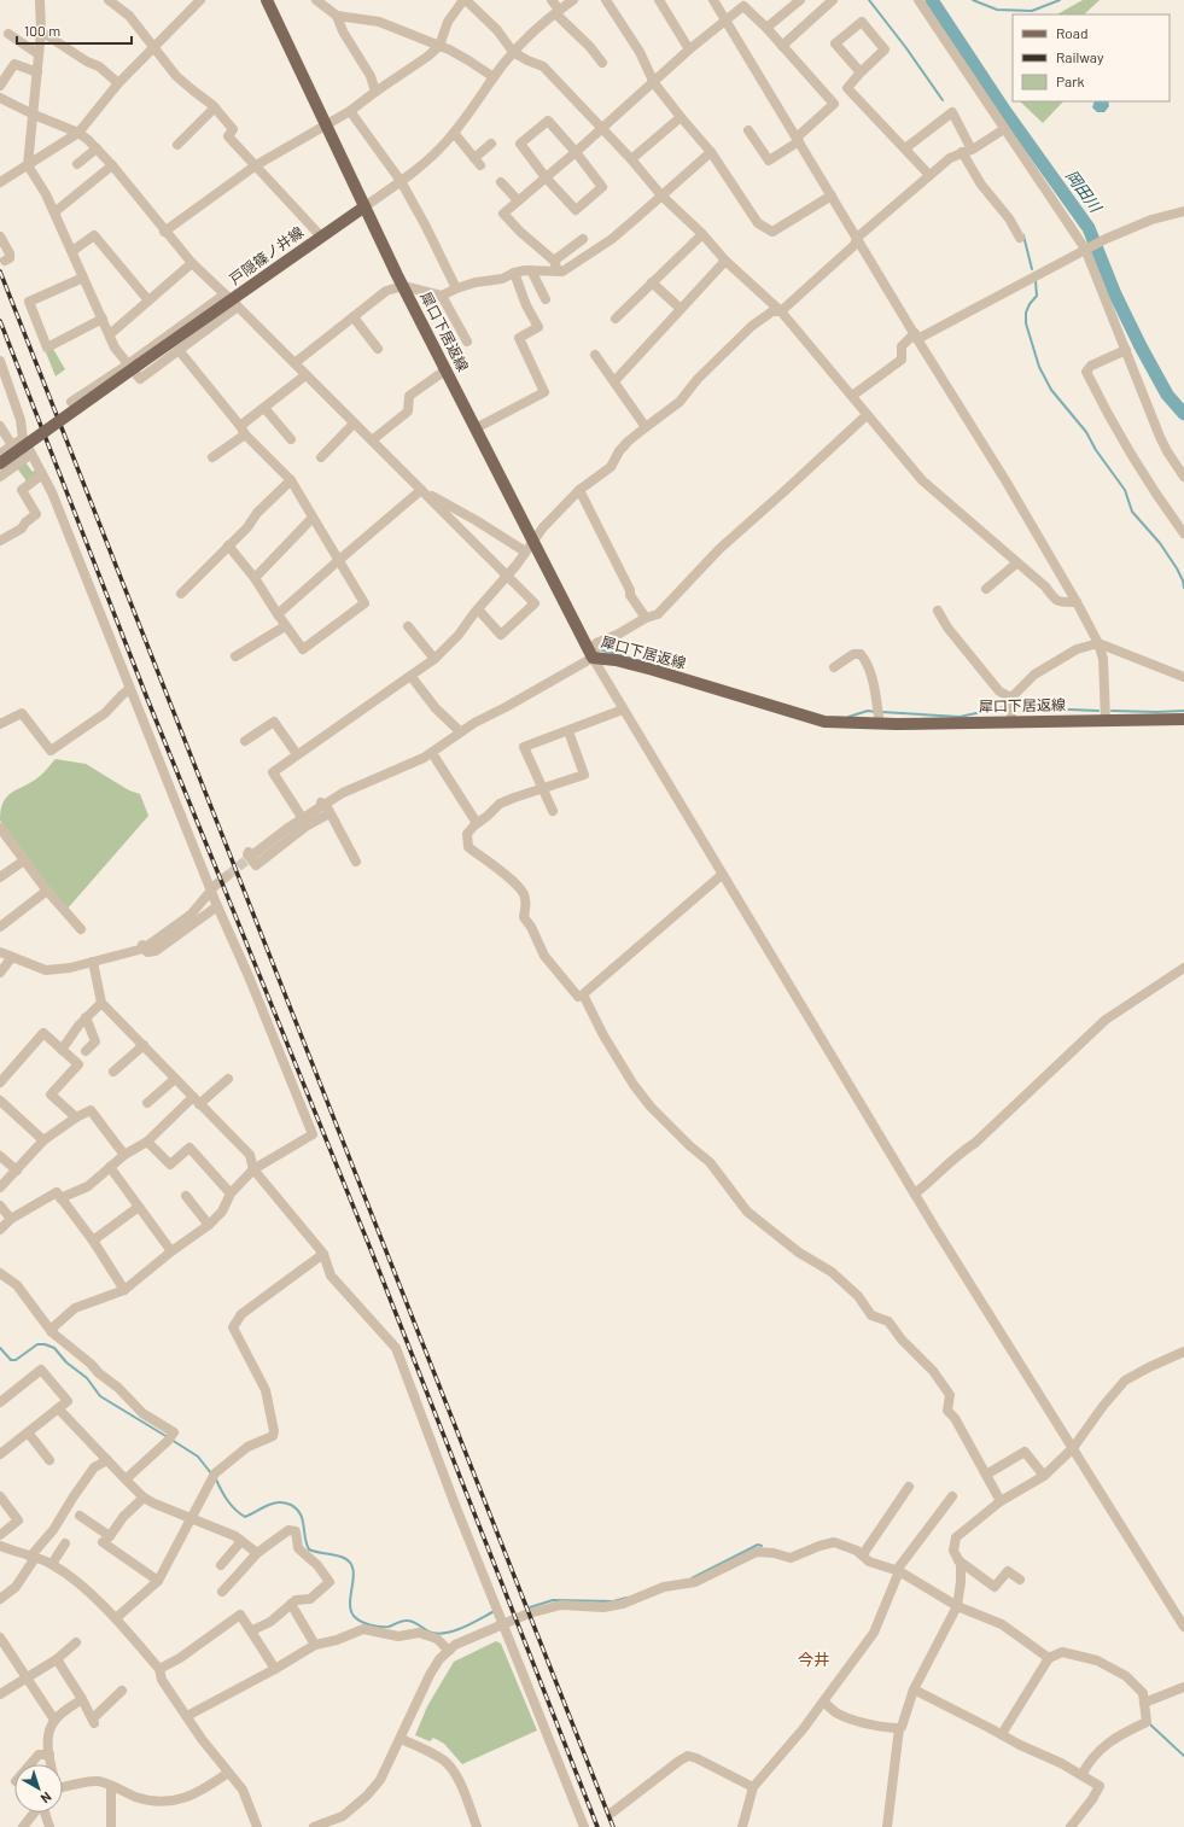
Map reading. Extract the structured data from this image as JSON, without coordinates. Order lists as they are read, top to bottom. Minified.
{"streets":{"main road":["戸隠篠ノ井線","犀口下居返線"]},"crossings":[["戸隠篠ノ井線","犀口下居返線"]],"districts":["今井"],"water":["岡田川"],"legend":["Road","Railway","Park"],"scale_bar":"100 m","north":"bottom right"}
